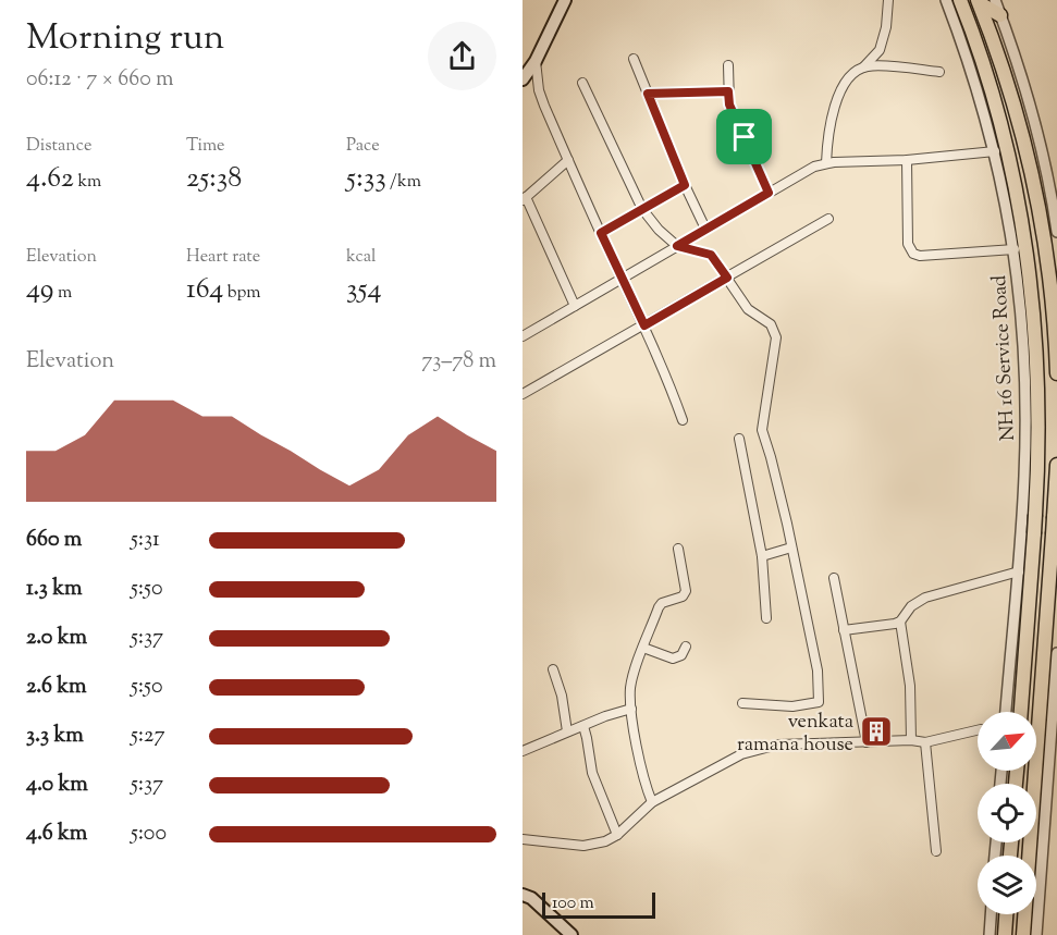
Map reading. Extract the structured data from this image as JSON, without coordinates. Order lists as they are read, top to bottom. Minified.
{"streets":{"street":["NH 16 Service Road"]},"places":{"building":["venkata ramana house"]},"scale_bar":"100 m","north":"top right","page":{"heading":["Morning run","06:12 · 7 × 660 m"],"stats":[["Distance","4.62 km"],["Time","25:38"],["Pace","5:33 /km"],["Elevation","49 m"],["Heart rate","164 bpm"],["kcal","354"]],"chart":["Elevation","73–78 m"],"list":[{"name":"660 m","note":"5:31"},{"name":"1.3 km","note":"5:50"},{"name":"2.0 km","note":"5:37"},{"name":"2.6 km","note":"5:50"},{"name":"3.3 km","note":"5:27"},{"name":"4.0 km","note":"5:37"},{"name":"4.6 km","note":"5:00"}],"scale":"100 m"}}
